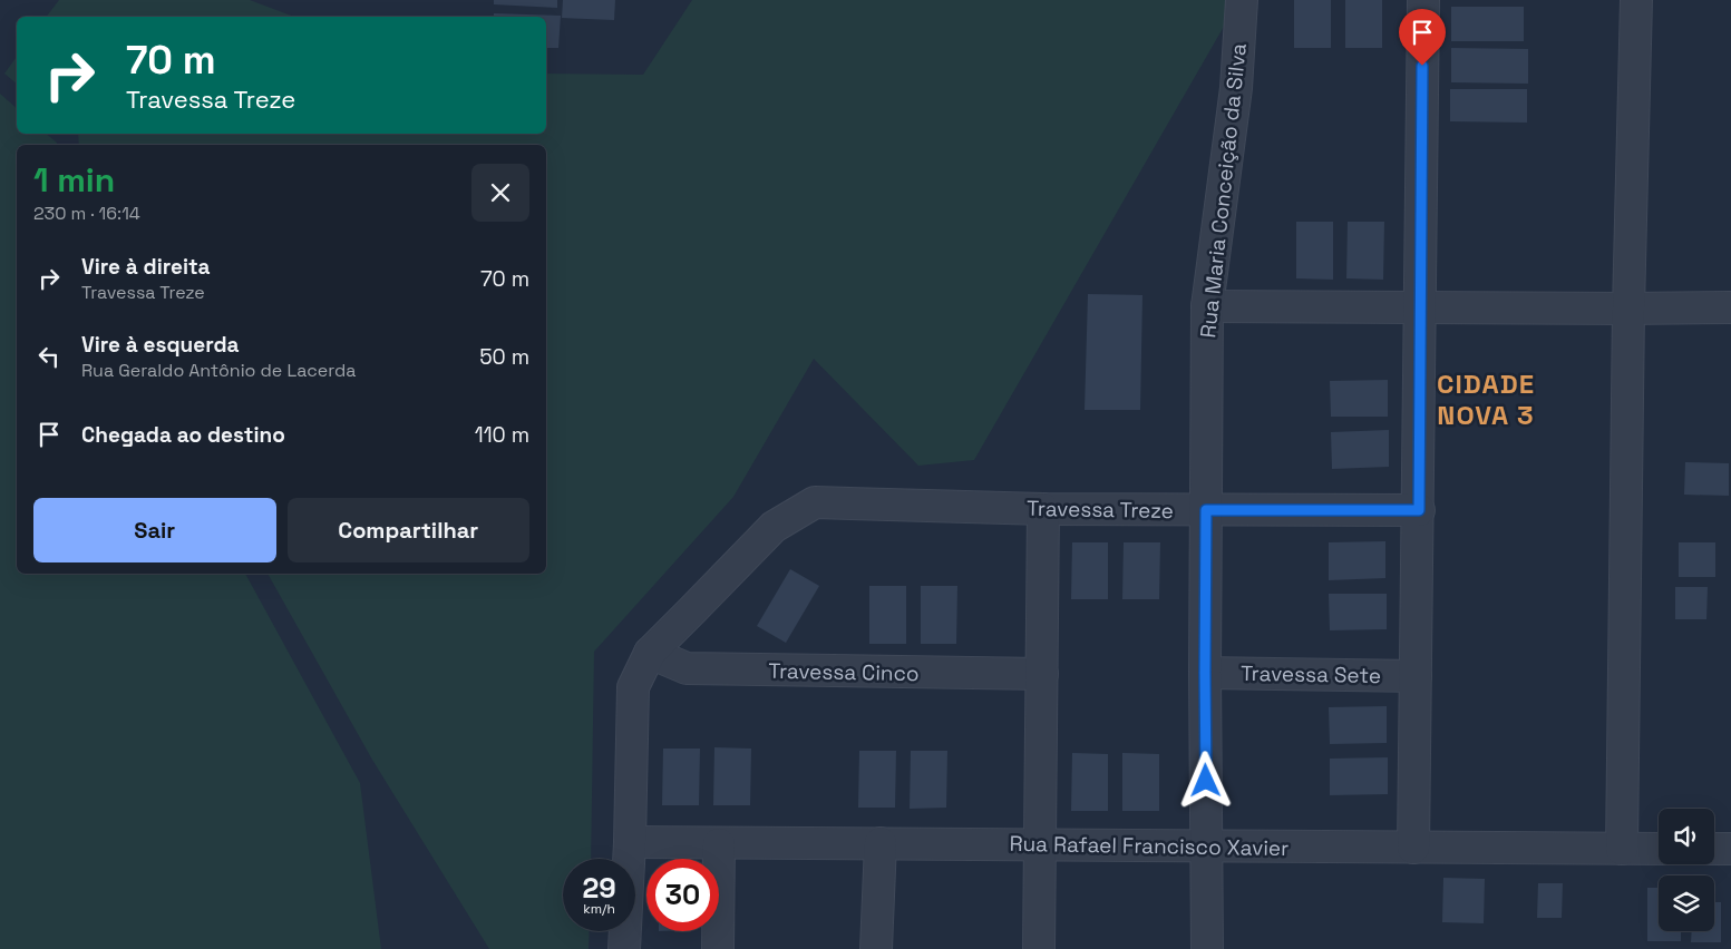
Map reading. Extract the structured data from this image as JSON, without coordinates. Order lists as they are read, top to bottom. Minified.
{"streets":{"street":["Rua Maria Conceição da Silva","Travessa Treze","Travessa Cinco","Travessa Sete","Rua Rafael Francisco Xavier"]},"crossings":[["Rua Maria Conceição da Silva","Travessa Treze"],["Rua Maria Conceição da Silva","Travessa Sete"],["Rua Maria Conceição da Silva","Rua Rafael Francisco Xavier"],["Travessa Treze","Travessa Cinco"]],"districts":["CIDADE NOVA 3"],"page":{"turn":["70 m","Travessa Treze"],"heading":["1 min","230 m · 16:14"],"list":[{"name":"Vire à direita","note":"Travessa Treze","value":"70 m"},{"name":"Vire à esquerda","note":"Rua Geraldo Antônio de Lacerda","value":"50 m"},{"name":"Chegada ao destino","value":"110 m"}],"buttons":["Sair","Compartilhar"],"speed":"29 km/h","limit":"30"}}
